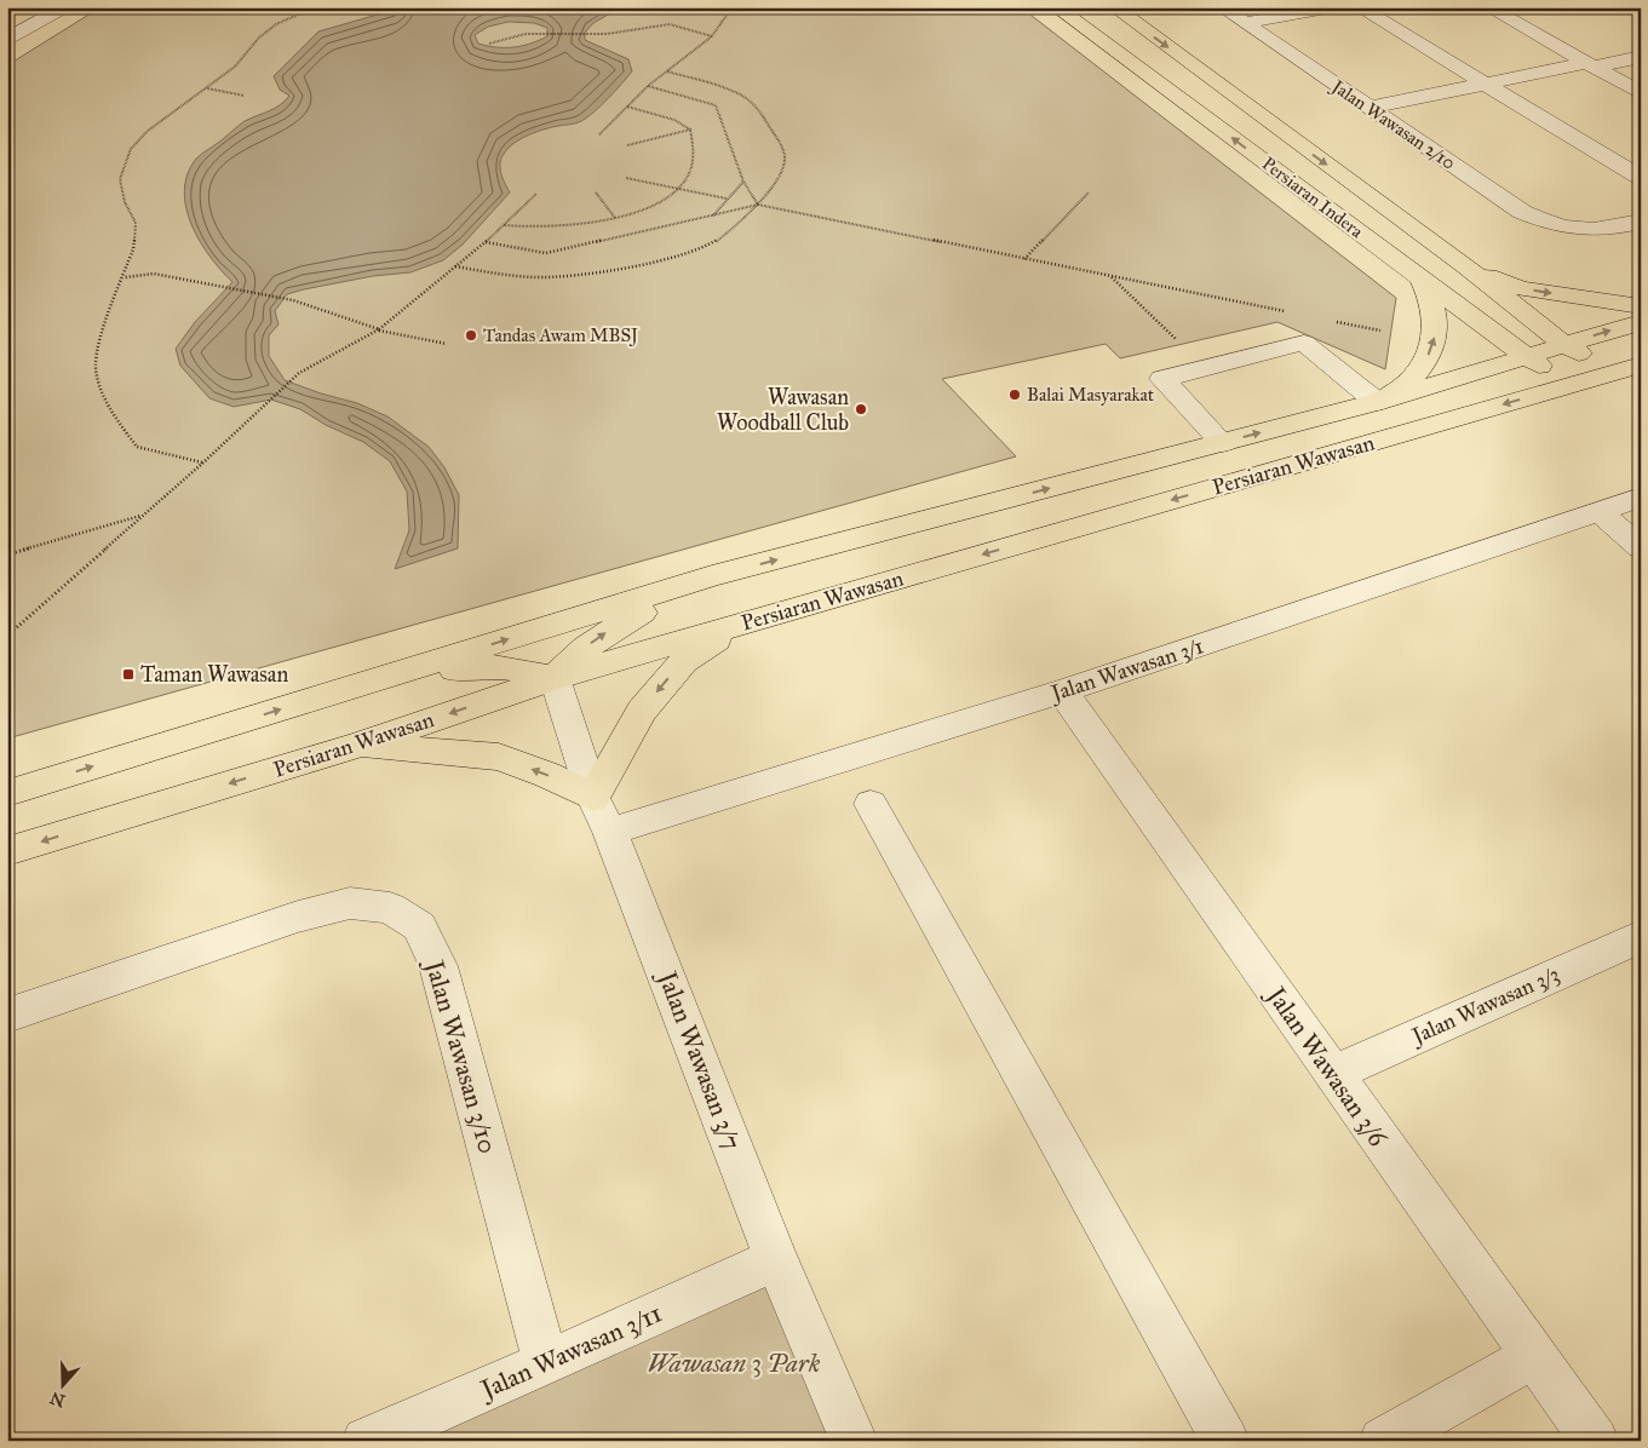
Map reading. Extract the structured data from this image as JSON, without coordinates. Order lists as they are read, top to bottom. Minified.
{"streets":{"main road":["Persiaran Indera","Persiaran Wawasan"],"street":["Jalan Wawasan 2/10","Jalan Wawasan 3/1","Jalan Wawasan 3/3","Jalan Wawasan 3/10","Jalan Wawasan 3/7","Jalan Wawasan 3/6","Jalan Wawasan 3/11"]},"crossings":[["Persiaran Indera","Persiaran Wawasan"],["Persiaran Wawasan","Jalan Wawasan 3/7"],["Jalan Wawasan 3/1","Jalan Wawasan 3/7"],["Jalan Wawasan 3/1","Jalan Wawasan 3/6"],["Jalan Wawasan 3/3","Jalan Wawasan 3/6"],["Jalan Wawasan 3/10","Jalan Wawasan 3/11"],["Jalan Wawasan 3/7","Jalan Wawasan 3/11"]],"parks":["Wawasan 3 Park"],"places":{"other":["Tandas Awam MBSJ","Balai Masyarakat","Wawasan Woodball Club"],"transit":["Taman Wawasan"]},"north":"bottom"}
